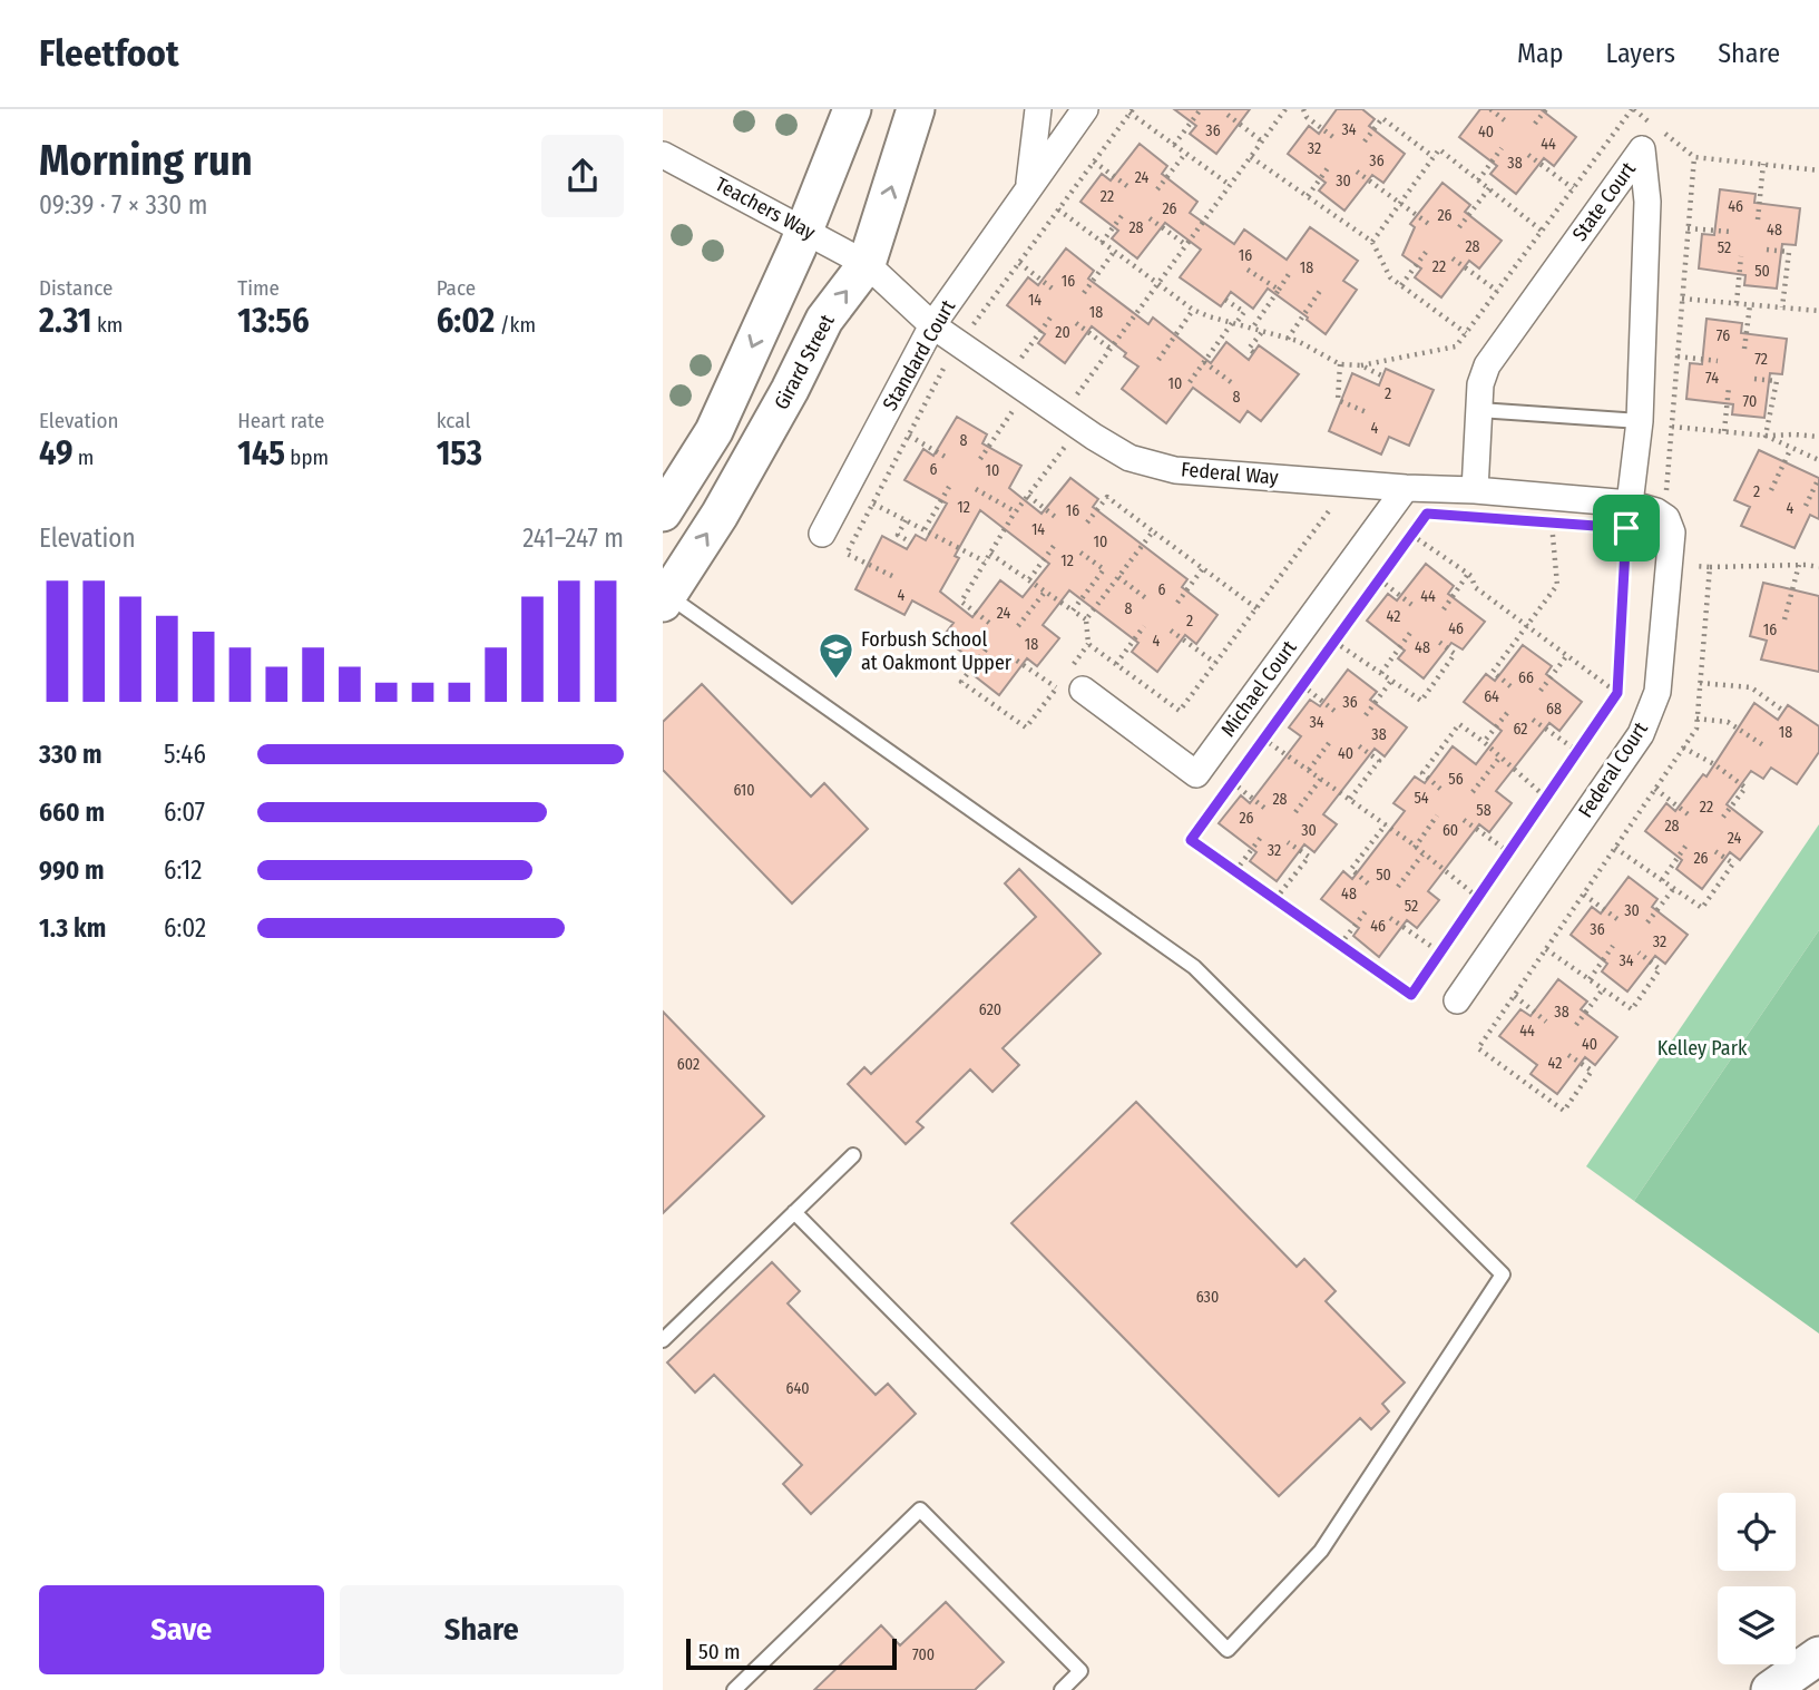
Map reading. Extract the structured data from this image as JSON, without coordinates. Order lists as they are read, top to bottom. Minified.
{"streets":{"street":["State Court","Teachers Way","Standard Court","Girard Street","Federal Way","Michael Court","Federal Court"]},"crossings":[["State Court","Federal Way"],["Teachers Way","Girard Street"],["Teachers Way","Federal Way"],["Standard Court","Federal Way"],["Girard Street","Federal Way"],["Federal Way","Michael Court"],["Federal Way","Federal Court"]],"parks":["Kelley Park"],"places":{"school or university":["Forbush School at Oakmont Upper"]},"house_numbers":["34","36","40","44","32","36","38","24","30","22","46","26","26","28","48","28","52","16","22","18","50","16","14","18","20","76","72","74","10","2","8","70","4","8","6","10","2","12","4","16","14","10","12","6","4","44","8","24","42","2","46","16","4","18","48","66","64","36","68","34","62","18","38","40","56","610","54","28","22","58","26","28","30","60","24","32","26","50","48","52","30","46","36","32","34","620","38","44","40","42","602","630","640","700"],"scale_bar":"50 m","page":{"header":"Fleetfoot","nav":["Map","Layers","Share"],"heading":["Morning run","09:39 · 7 × 330 m"],"stats":[["Distance","2.31 km"],["Time","13:56"],["Pace","6:02 /km"],["Elevation","49 m"],["Heart rate","145 bpm"],["kcal","153"]],"chart":["Elevation","241–247 m"],"list":[{"name":"330 m","note":"5:46"},{"name":"660 m","note":"6:07"},{"name":"990 m","note":"6:12"},{"name":"1.3 km","note":"6:02"}],"buttons":["Save","Share"],"scale":"50 m"}}
